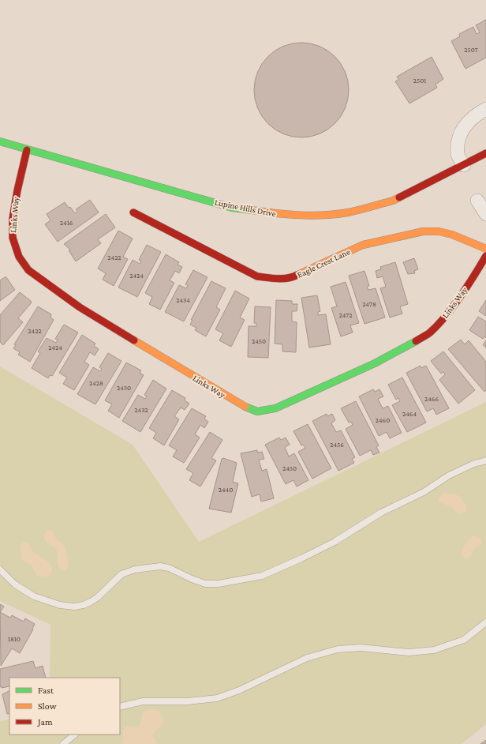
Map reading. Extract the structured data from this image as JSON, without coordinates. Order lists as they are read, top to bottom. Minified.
{"streets":{"street":["Lupine Hills Drive","Links Way","Eagle Crest Lane"]},"crossings":[["Lupine Hills Drive","Links Way"]],"house_numbers":["2507","2501","2416","2422","2424","2434","2478","2472","2422","2450","2424","2428","2430","2466","2432","2464","2460","2456","2450","2440","1810"],"legend":["Fast","Slow","Jam"]}
